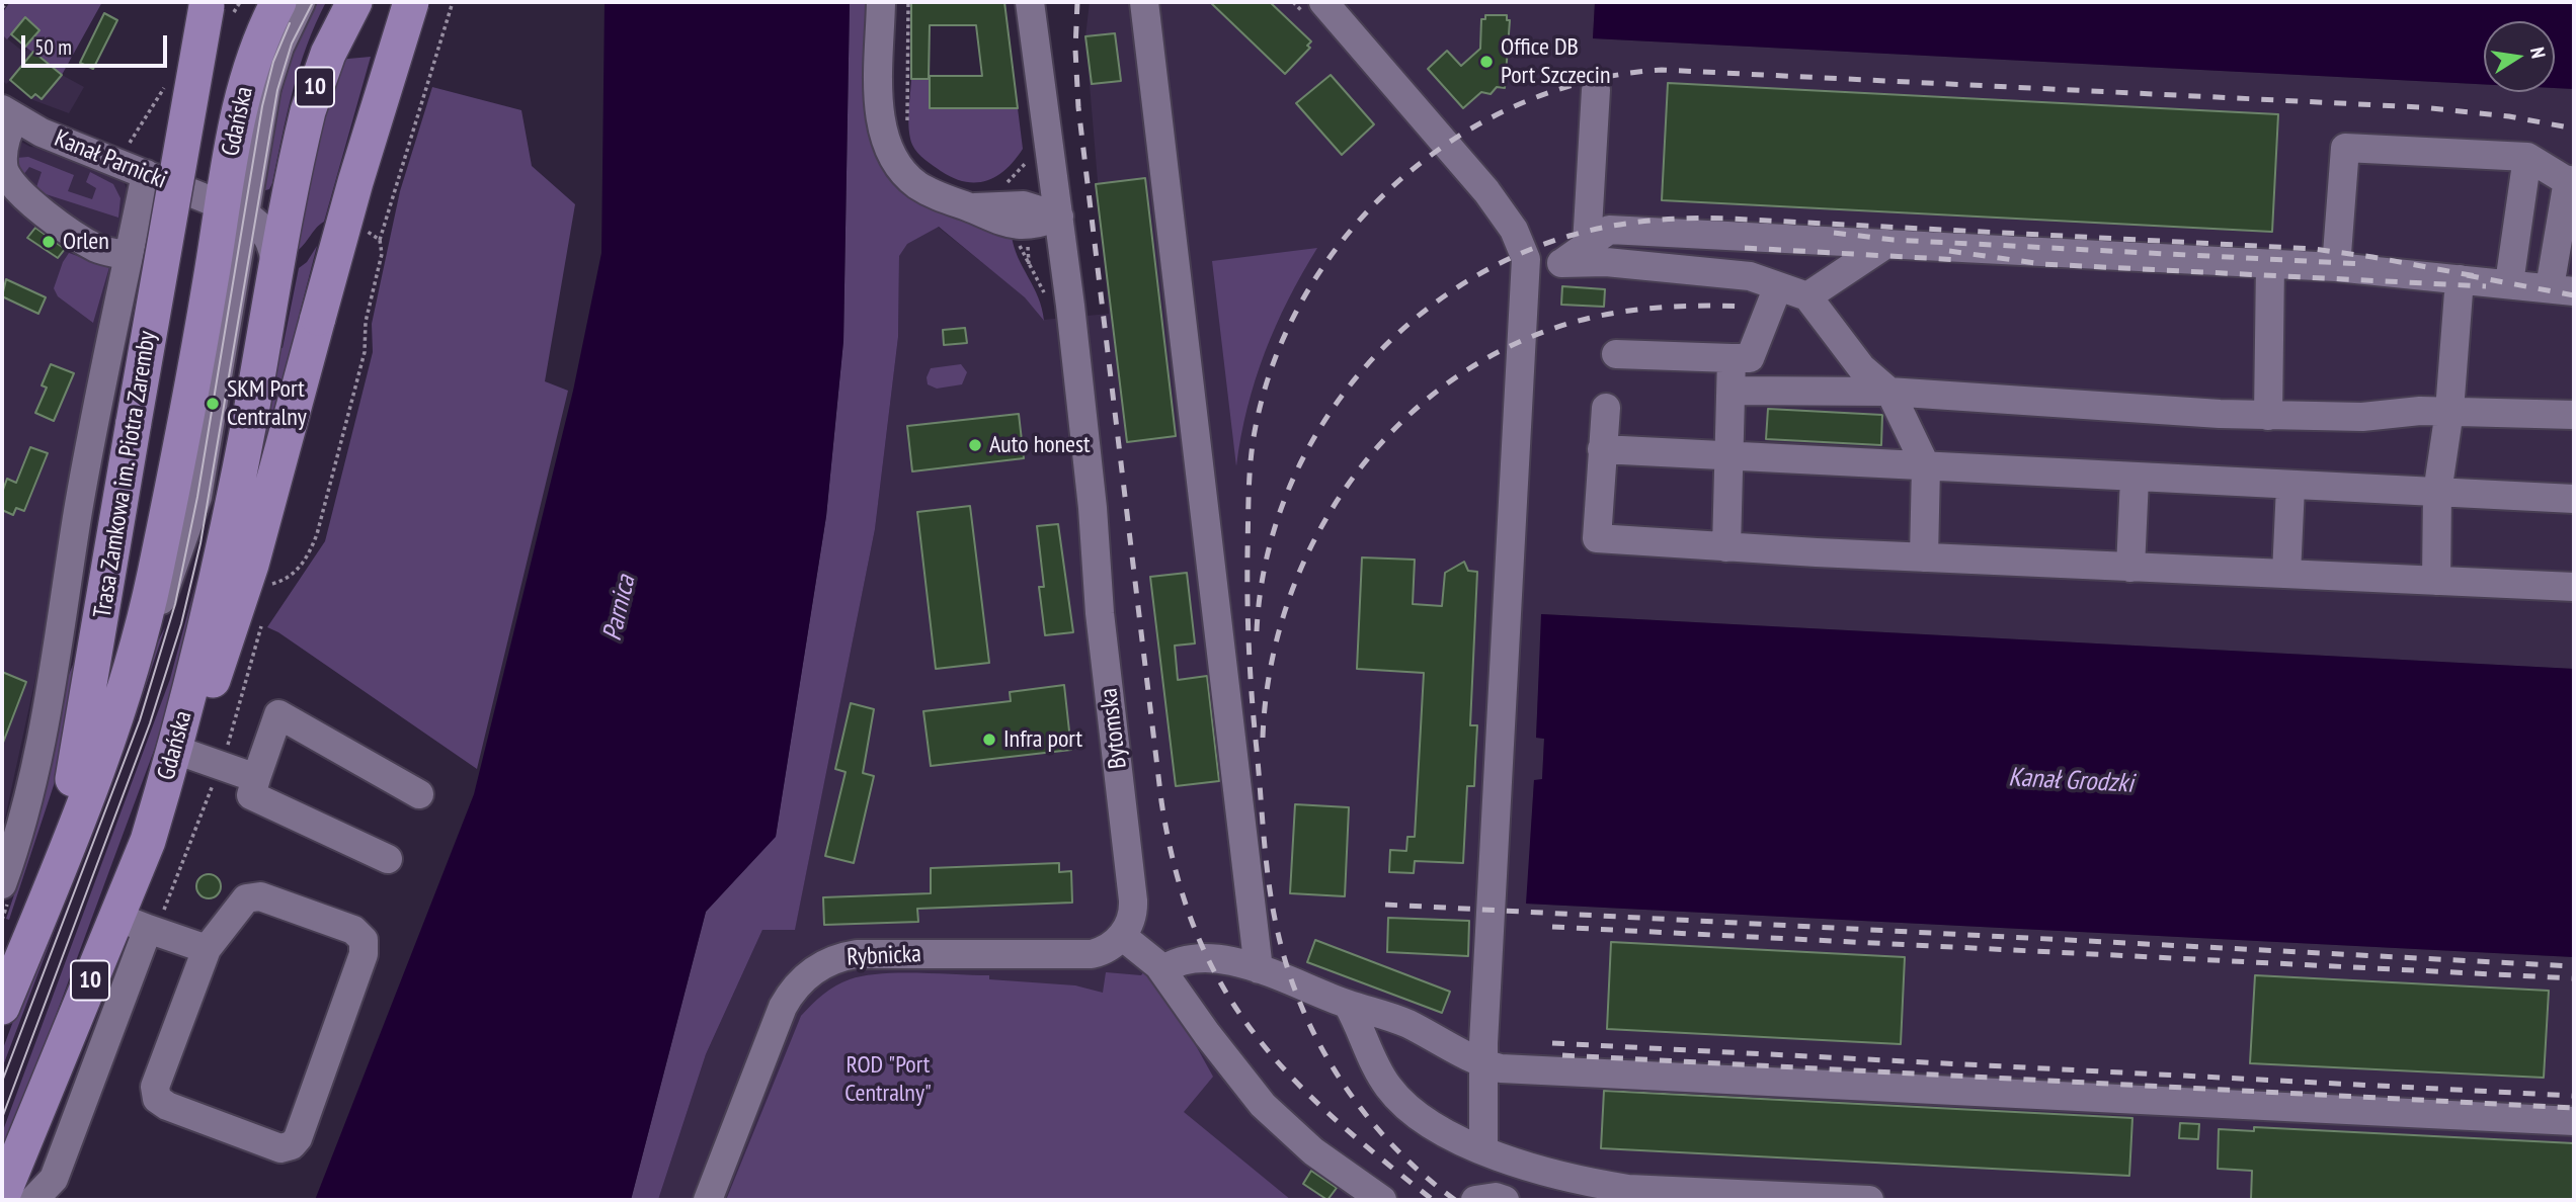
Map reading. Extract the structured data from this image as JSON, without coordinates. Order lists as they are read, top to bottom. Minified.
{"streets":{"main road":["10","Gdańska","Trasa Zamkowa im. Piotra Zaremby"],"street":["Kanał Parnicki","Bytomska","Rybnicka"]},"crossings":[["Gdańska","Kanał Parnicki"],["Gdańska","Trasa Zamkowa im. Piotra Zaremby"],["Bytomska","Rybnicka"]],"water":["Parnica","Kanał Grodzki"],"parks":["ROD \"Port Centralny\""],"places":["Office DB Port Szczecin","Orlen","SKM Port Centralny","Auto honest","Infra port"],"scale_bar":"50 m","north":"right"}
